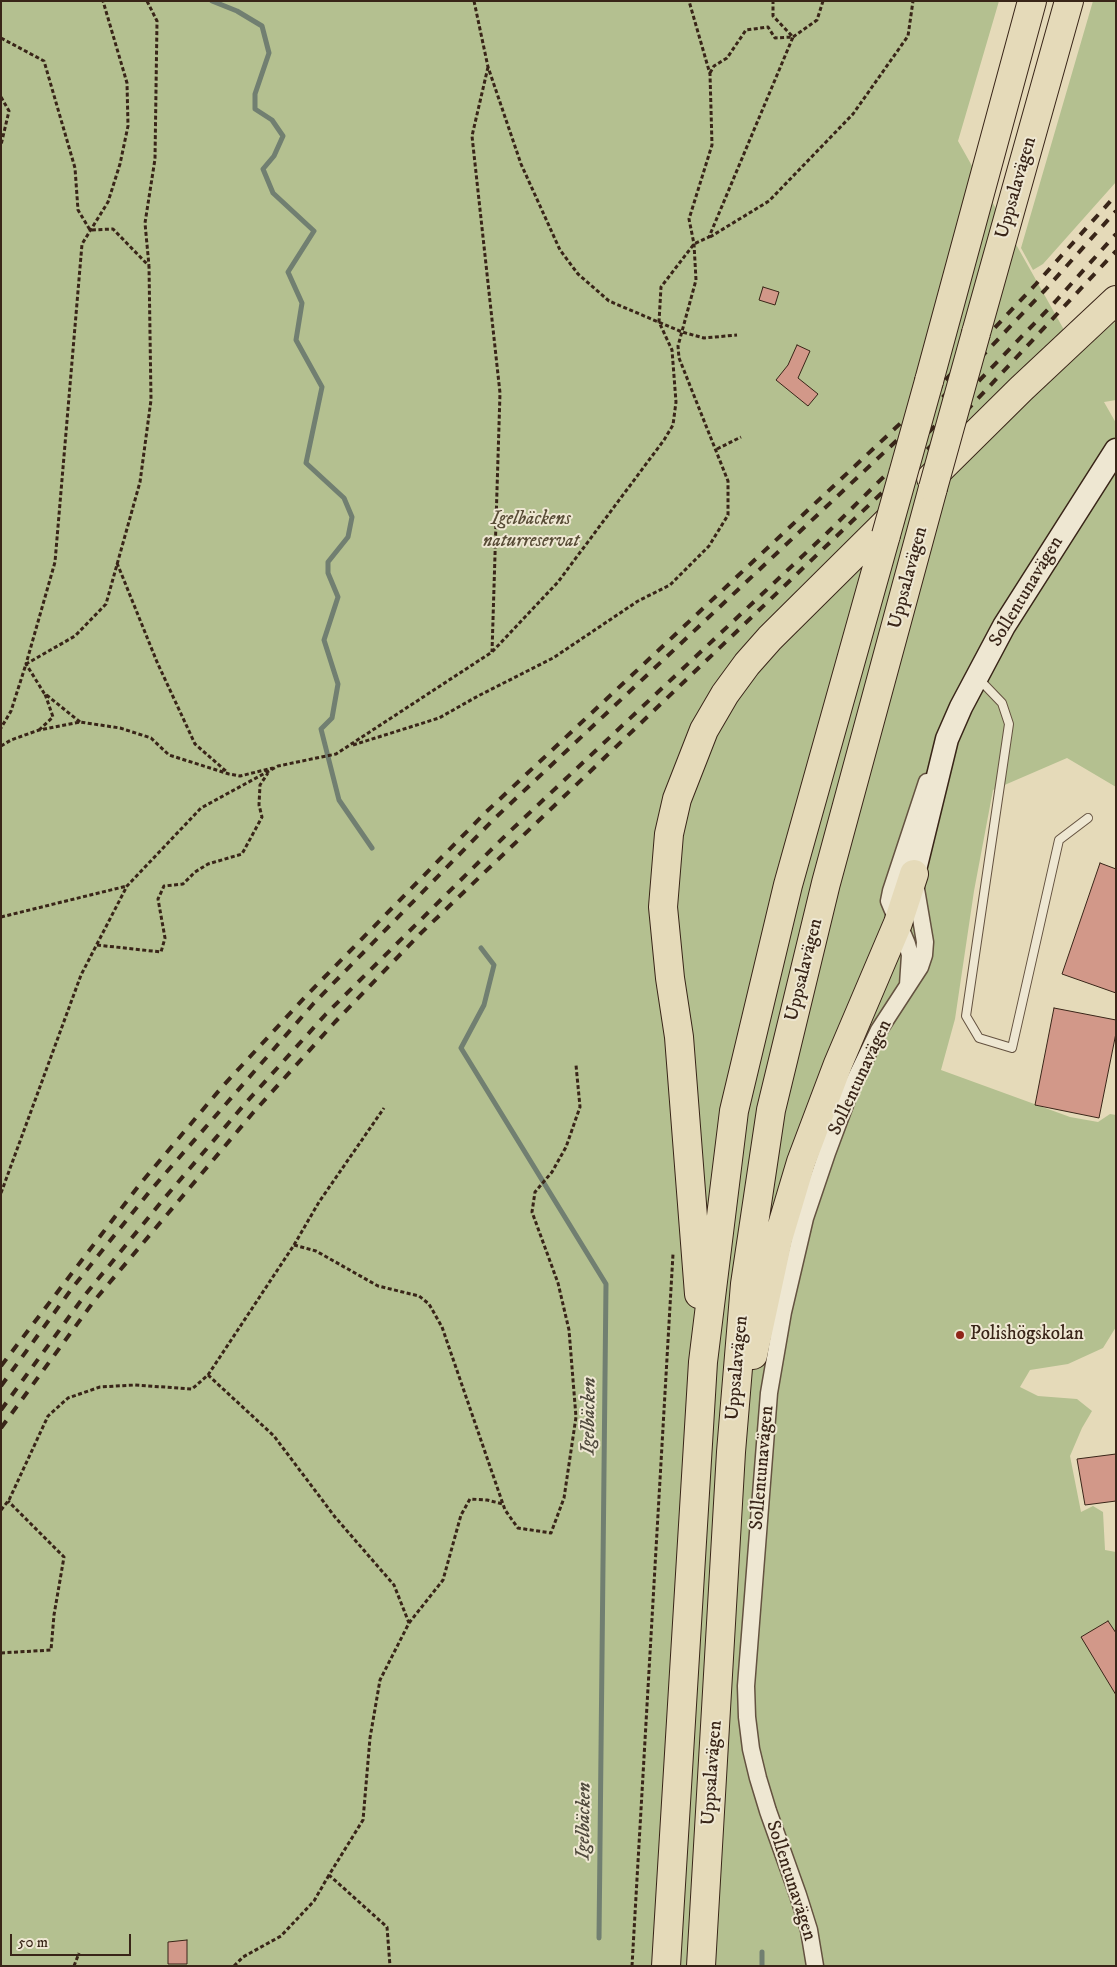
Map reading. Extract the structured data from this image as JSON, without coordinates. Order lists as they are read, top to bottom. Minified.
{"streets":{"highway":["Uppsalavägen"],"street":["Sollentunavägen"]},"water":["Igelbäcken"],"parks":["Igelbäckens naturreservat"],"places":["Polishögskolan"],"scale_bar":"50 m"}
